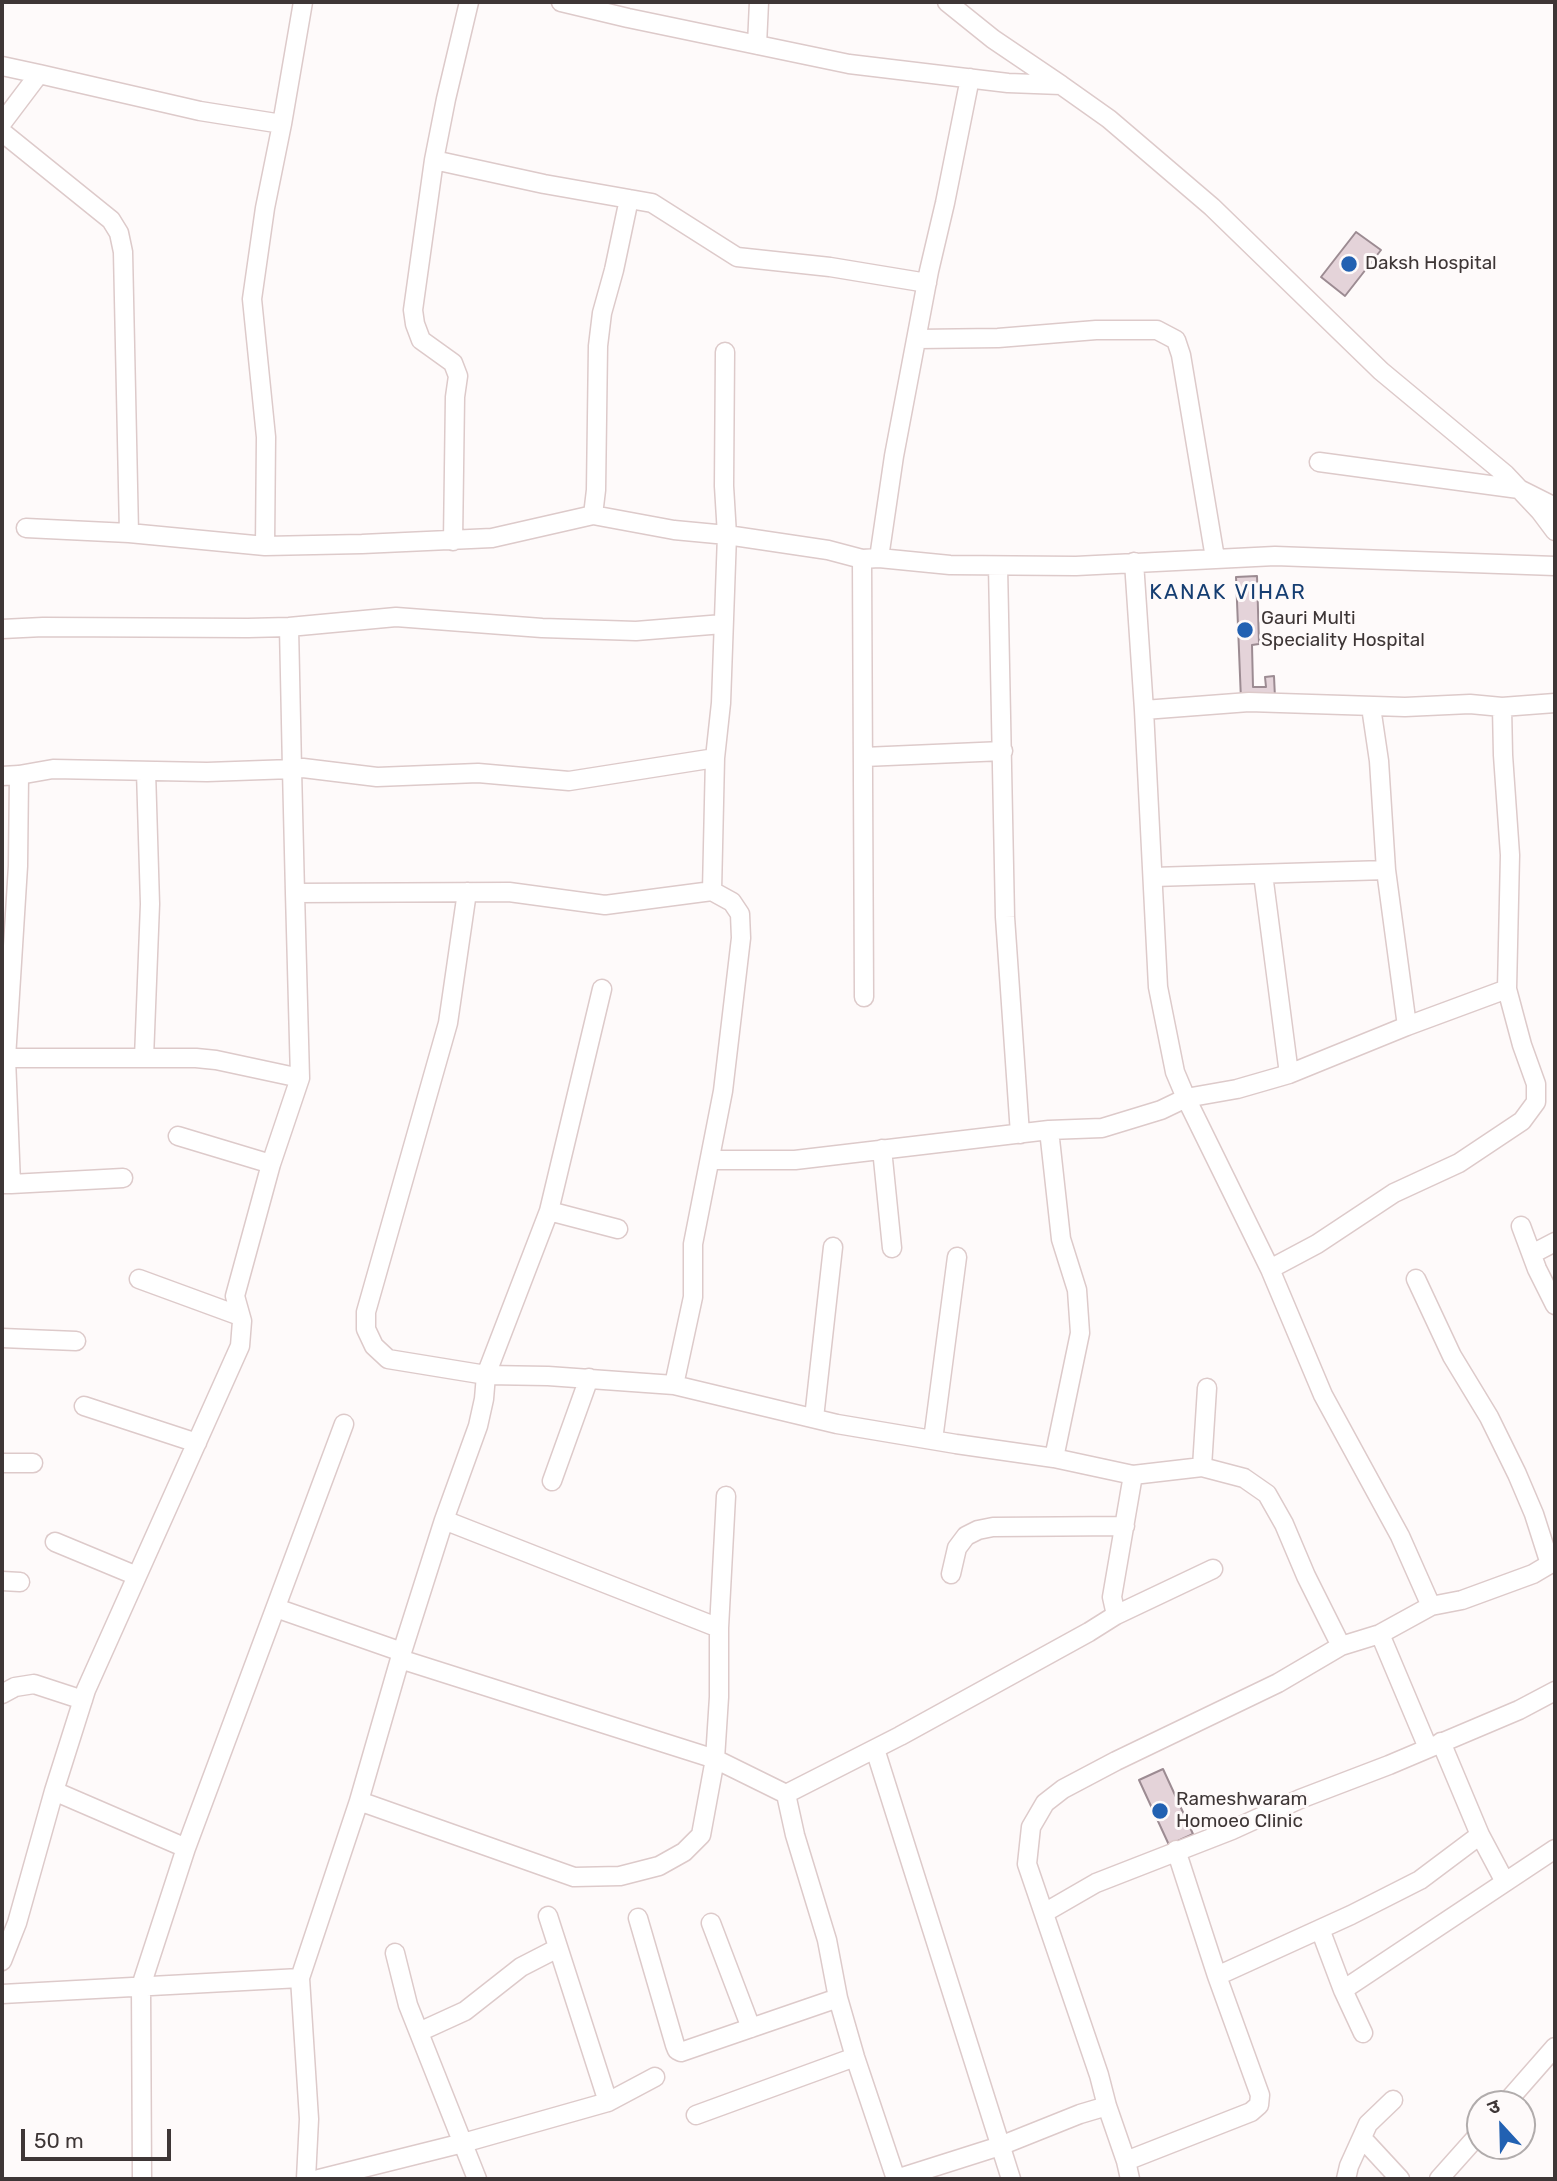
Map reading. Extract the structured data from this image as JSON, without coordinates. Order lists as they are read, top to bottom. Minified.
{"districts":["KANAK VIHAR"],"places":["Daksh Hospital","Gauri Multi Speciality Hospital","Rameshwaram Homoeo Clinic"],"scale_bar":"50 m","north":"top"}
